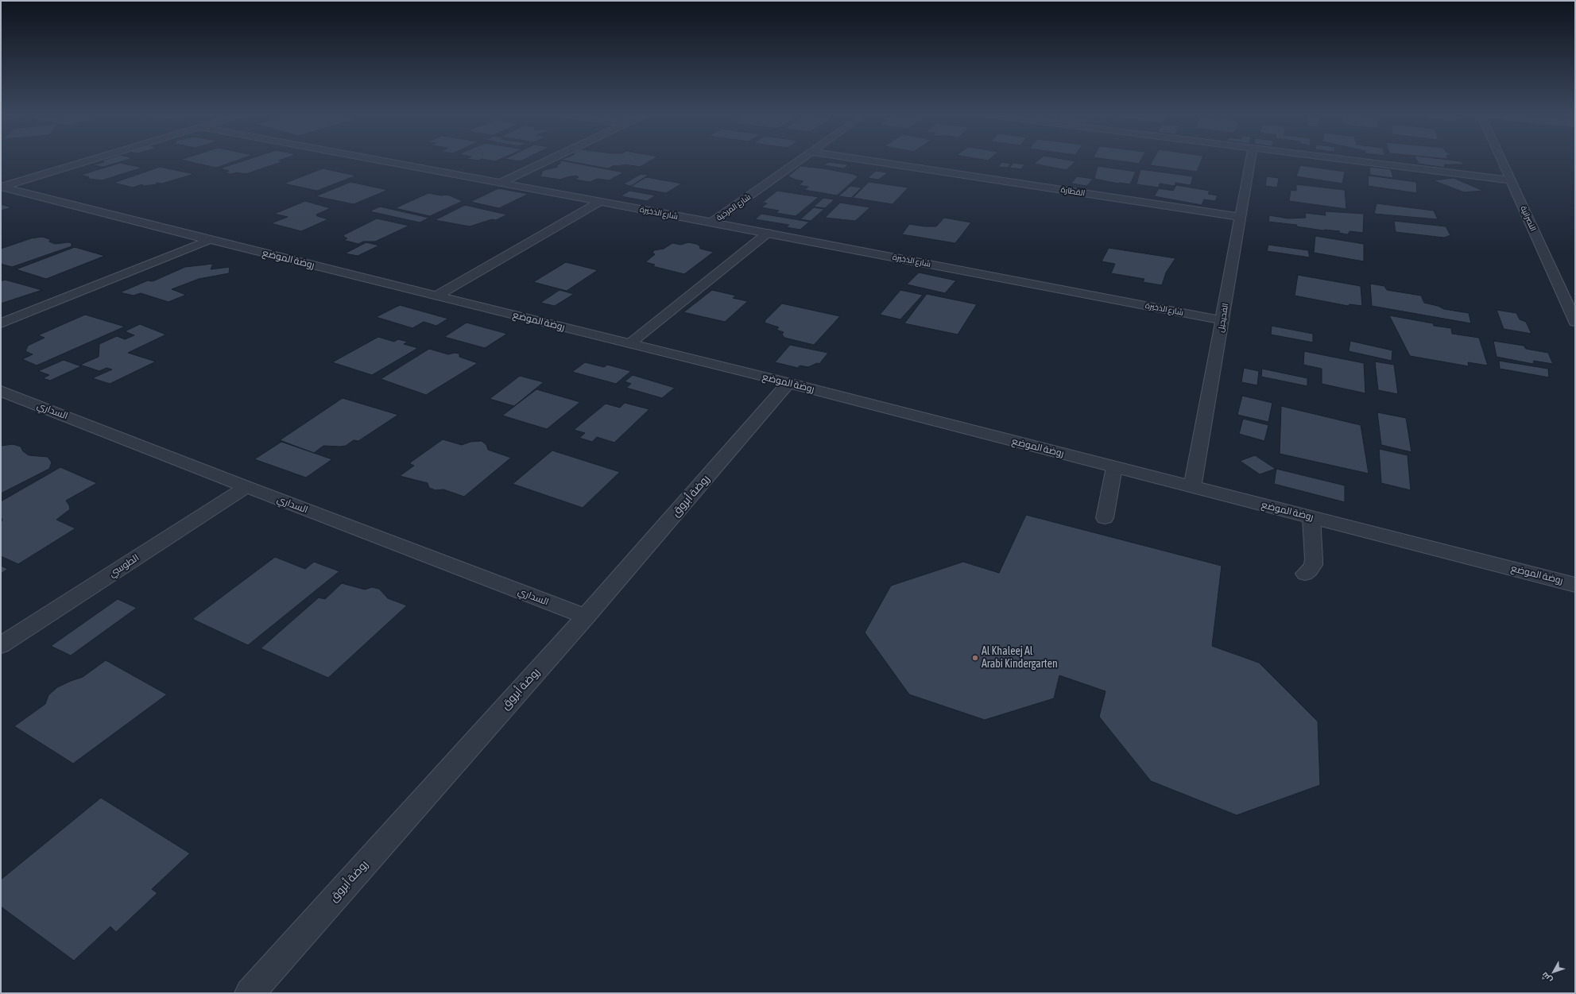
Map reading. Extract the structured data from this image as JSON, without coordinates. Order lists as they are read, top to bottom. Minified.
{"streets":{"street":["القطارة","شارع المرخية","شارع الذخيرة","النصرانية","روضة الموضع","الفحيحيل","السداري","روضة أبروق","الطوسي"]},"crossings":[["القطارة","الفحيحيل"],["شارع المرخية","شارع الذخيرة"],["شارع الذخيرة","الفحيحيل"],["روضة الموضع","الفحيحيل"],["روضة الموضع","روضة أبروق"],["السداري","روضة أبروق"],["السداري","الطوسي"]],"places":["Al Khaleej Al Arabi Kindergarten"],"north":"bottom left"}
